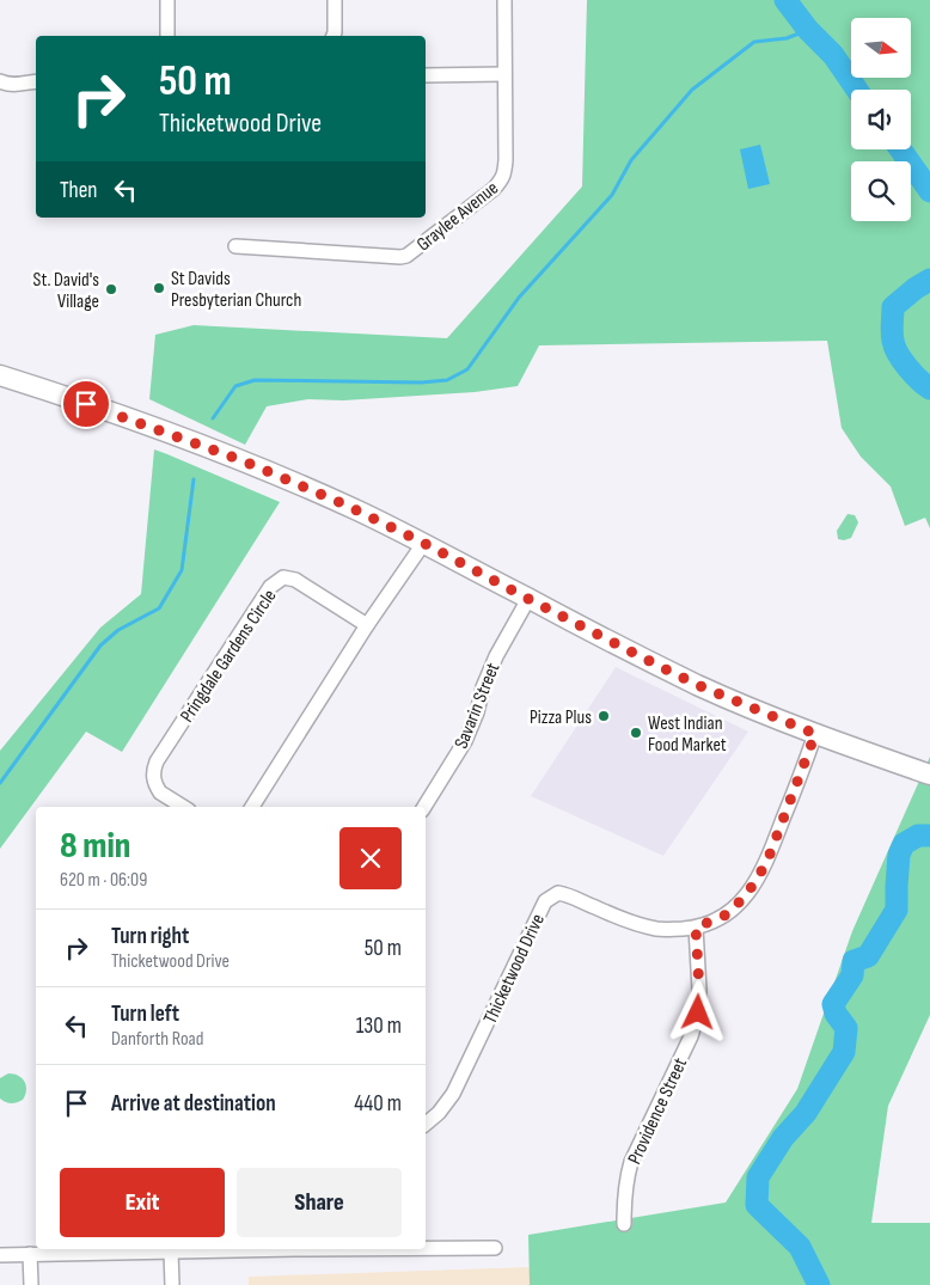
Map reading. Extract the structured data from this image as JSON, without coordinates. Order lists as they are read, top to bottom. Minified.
{"streets":{"street":["Graylee Avenue","Pringdale Gardens Circle","Savarin Street","Thicketwood Drive","Providence Street"]},"crossings":[["Thicketwood Drive","Providence Street"]],"places":["St Davids Presbyterian Church","St. David's Village","Pizza Plus","West Indian Food Market"],"north":"right","page":{"turn":["50 m","Thicketwood Drive"],"then":"Then","heading":["8 min","620 m · 06:09"],"list":[{"name":"Turn right","note":"Thicketwood Drive","value":"50 m"},{"name":"Turn left","note":"Danforth Road","value":"130 m"},{"name":"Arrive at destination","value":"440 m"}],"buttons":["Exit","Share"]}}
